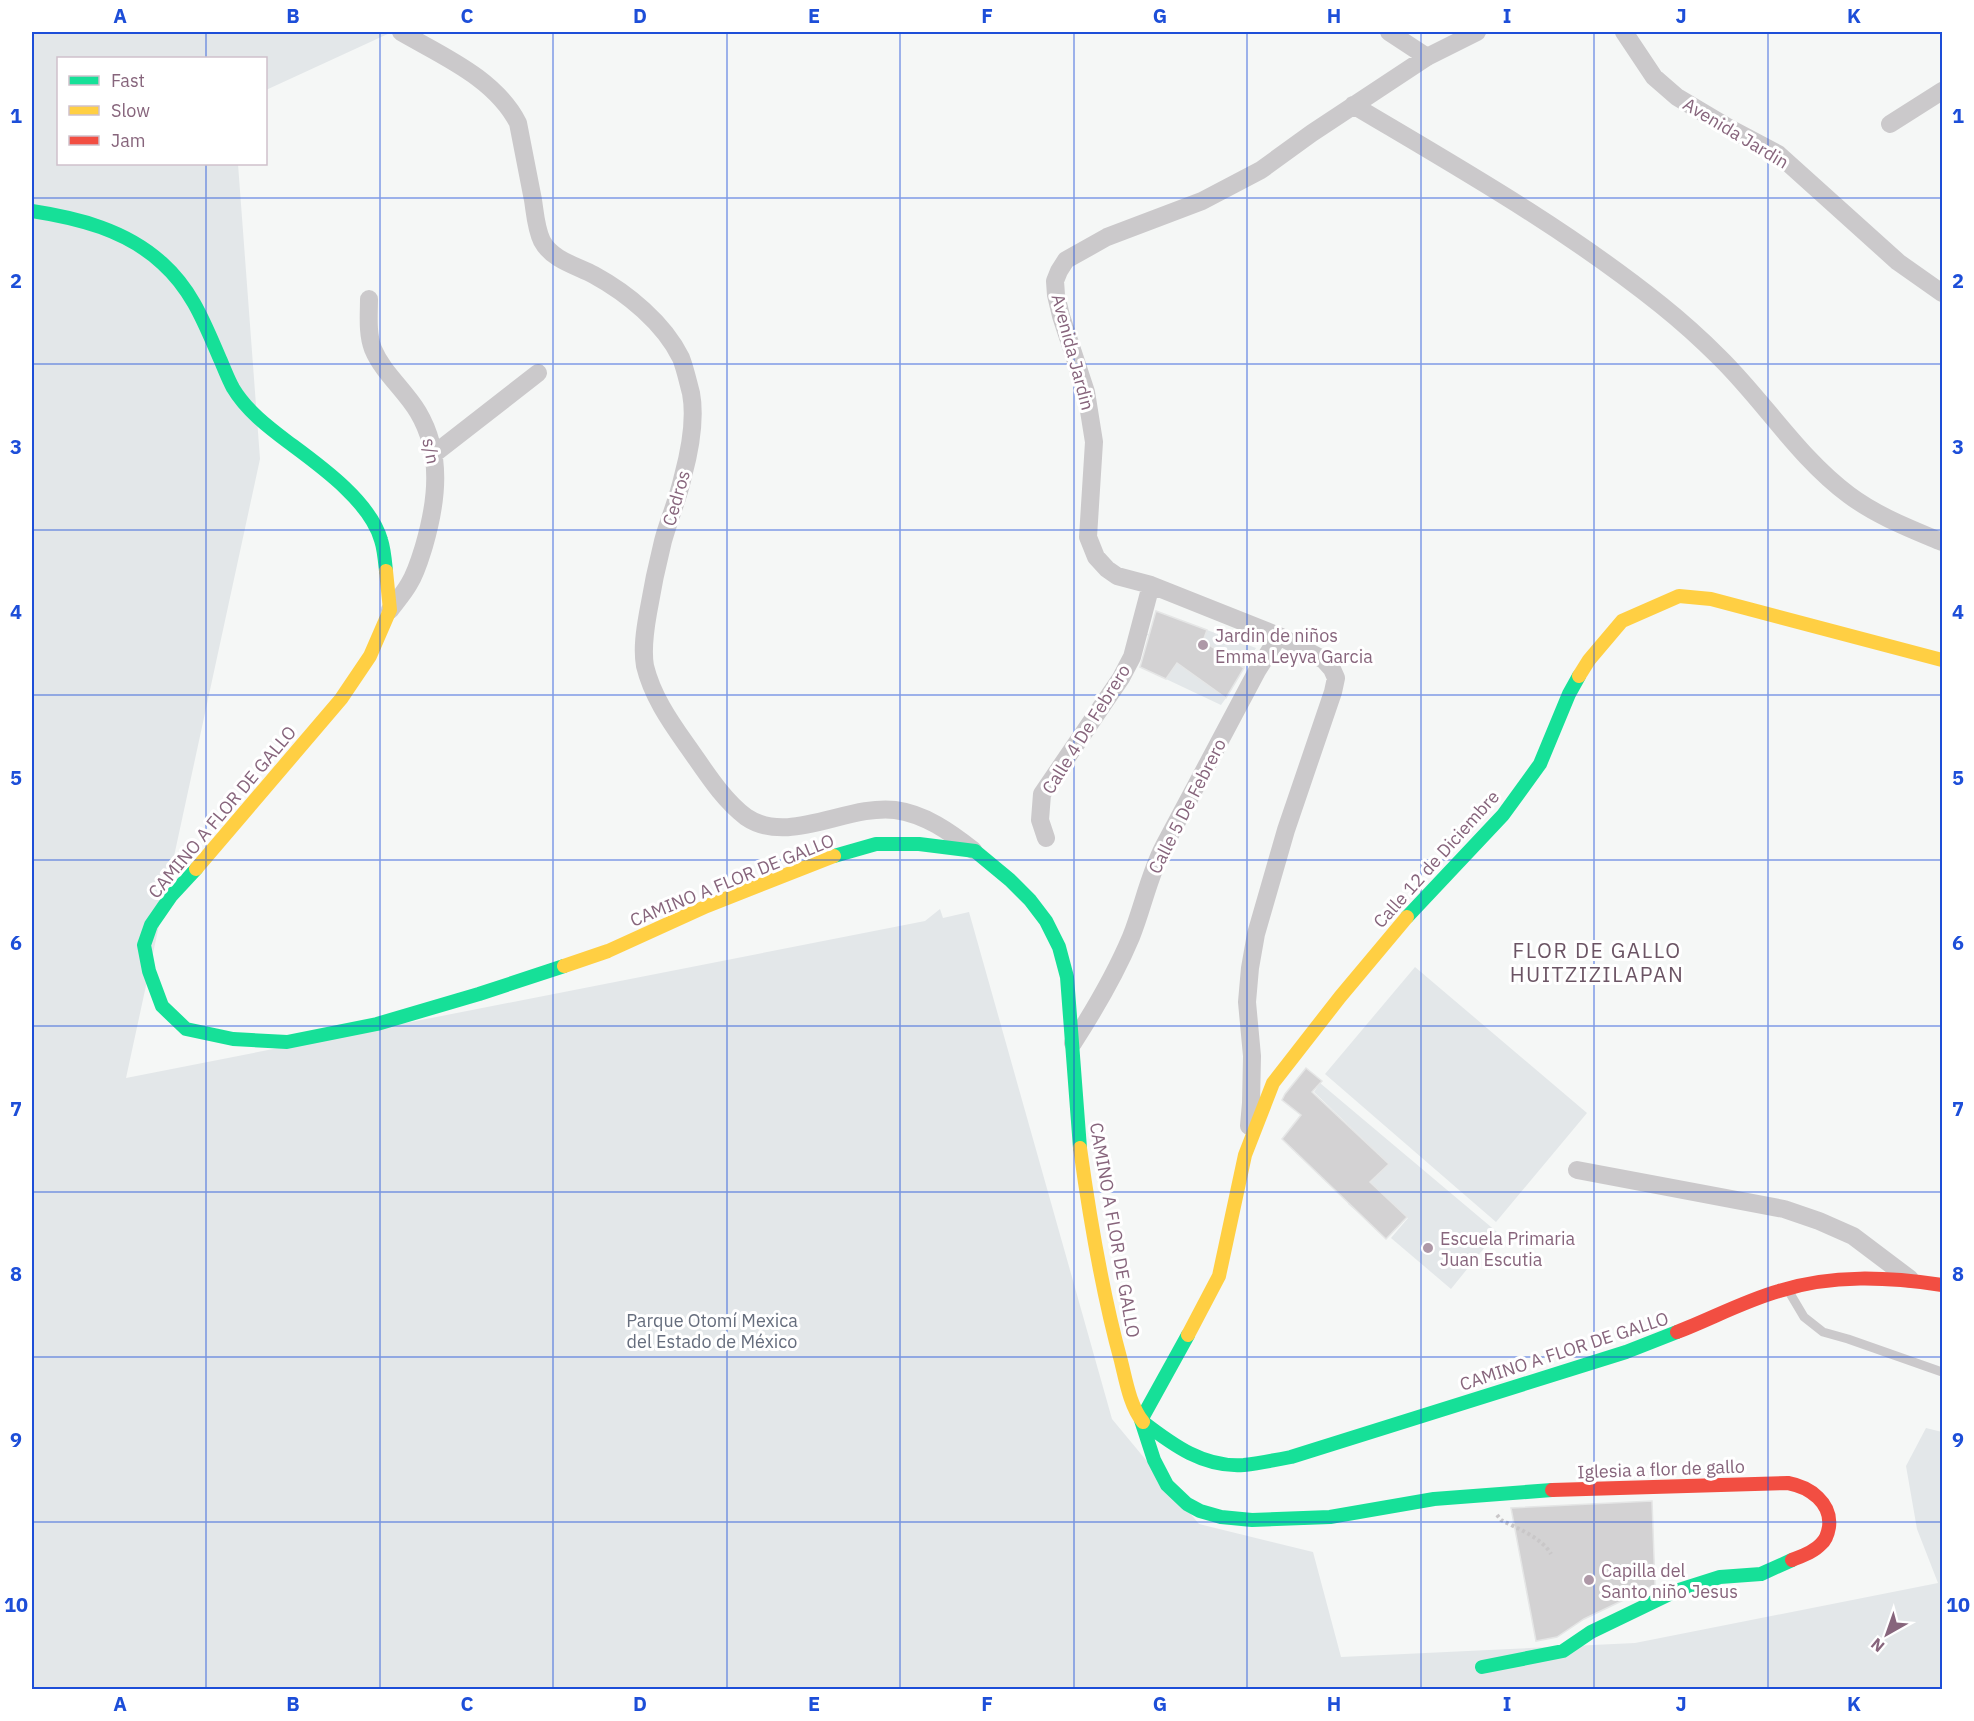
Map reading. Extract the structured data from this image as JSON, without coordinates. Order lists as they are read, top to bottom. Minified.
{"streets":{"street":["Avenida Jardin","s/n","Cedros","Calle 4 De Febrero","Calle 5 De Febrero","CAMINO A FLOR DE GALLO","Calle 12 de Diciembre","Iglesia a flor de gallo"]},"crossings":[["Avenida Jardin","Calle 4 De Febrero"],["Avenida Jardin","Calle 5 De Febrero"],["Avenida Jardin","Calle 12 de Diciembre"],["s/n","CAMINO A FLOR DE GALLO"],["Cedros","CAMINO A FLOR DE GALLO"],["Calle 5 De Febrero","CAMINO A FLOR DE GALLO"],["CAMINO A FLOR DE GALLO","Calle 12 de Diciembre"],["CAMINO A FLOR DE GALLO","Iglesia a flor de gallo"],["Calle 12 de Diciembre","Iglesia a flor de gallo"]],"districts":["FLOR DE GALLO HUITZIZILAPAN"],"parks":["Parque Otomí Mexica del Estado de México"],"places":["Jardin de niños Emma Leyva Garcia","Escuela Primaria Juan Escutia","Capilla del Santo niño Jesus"],"legend":["Fast","Slow","Jam"],"north":"bottom left","grid":{"columns":["A","B","C","D","E","F","G","H","I","J","K"],"rows":["1","2","3","4","5","6","7","8","9","10"]}}
